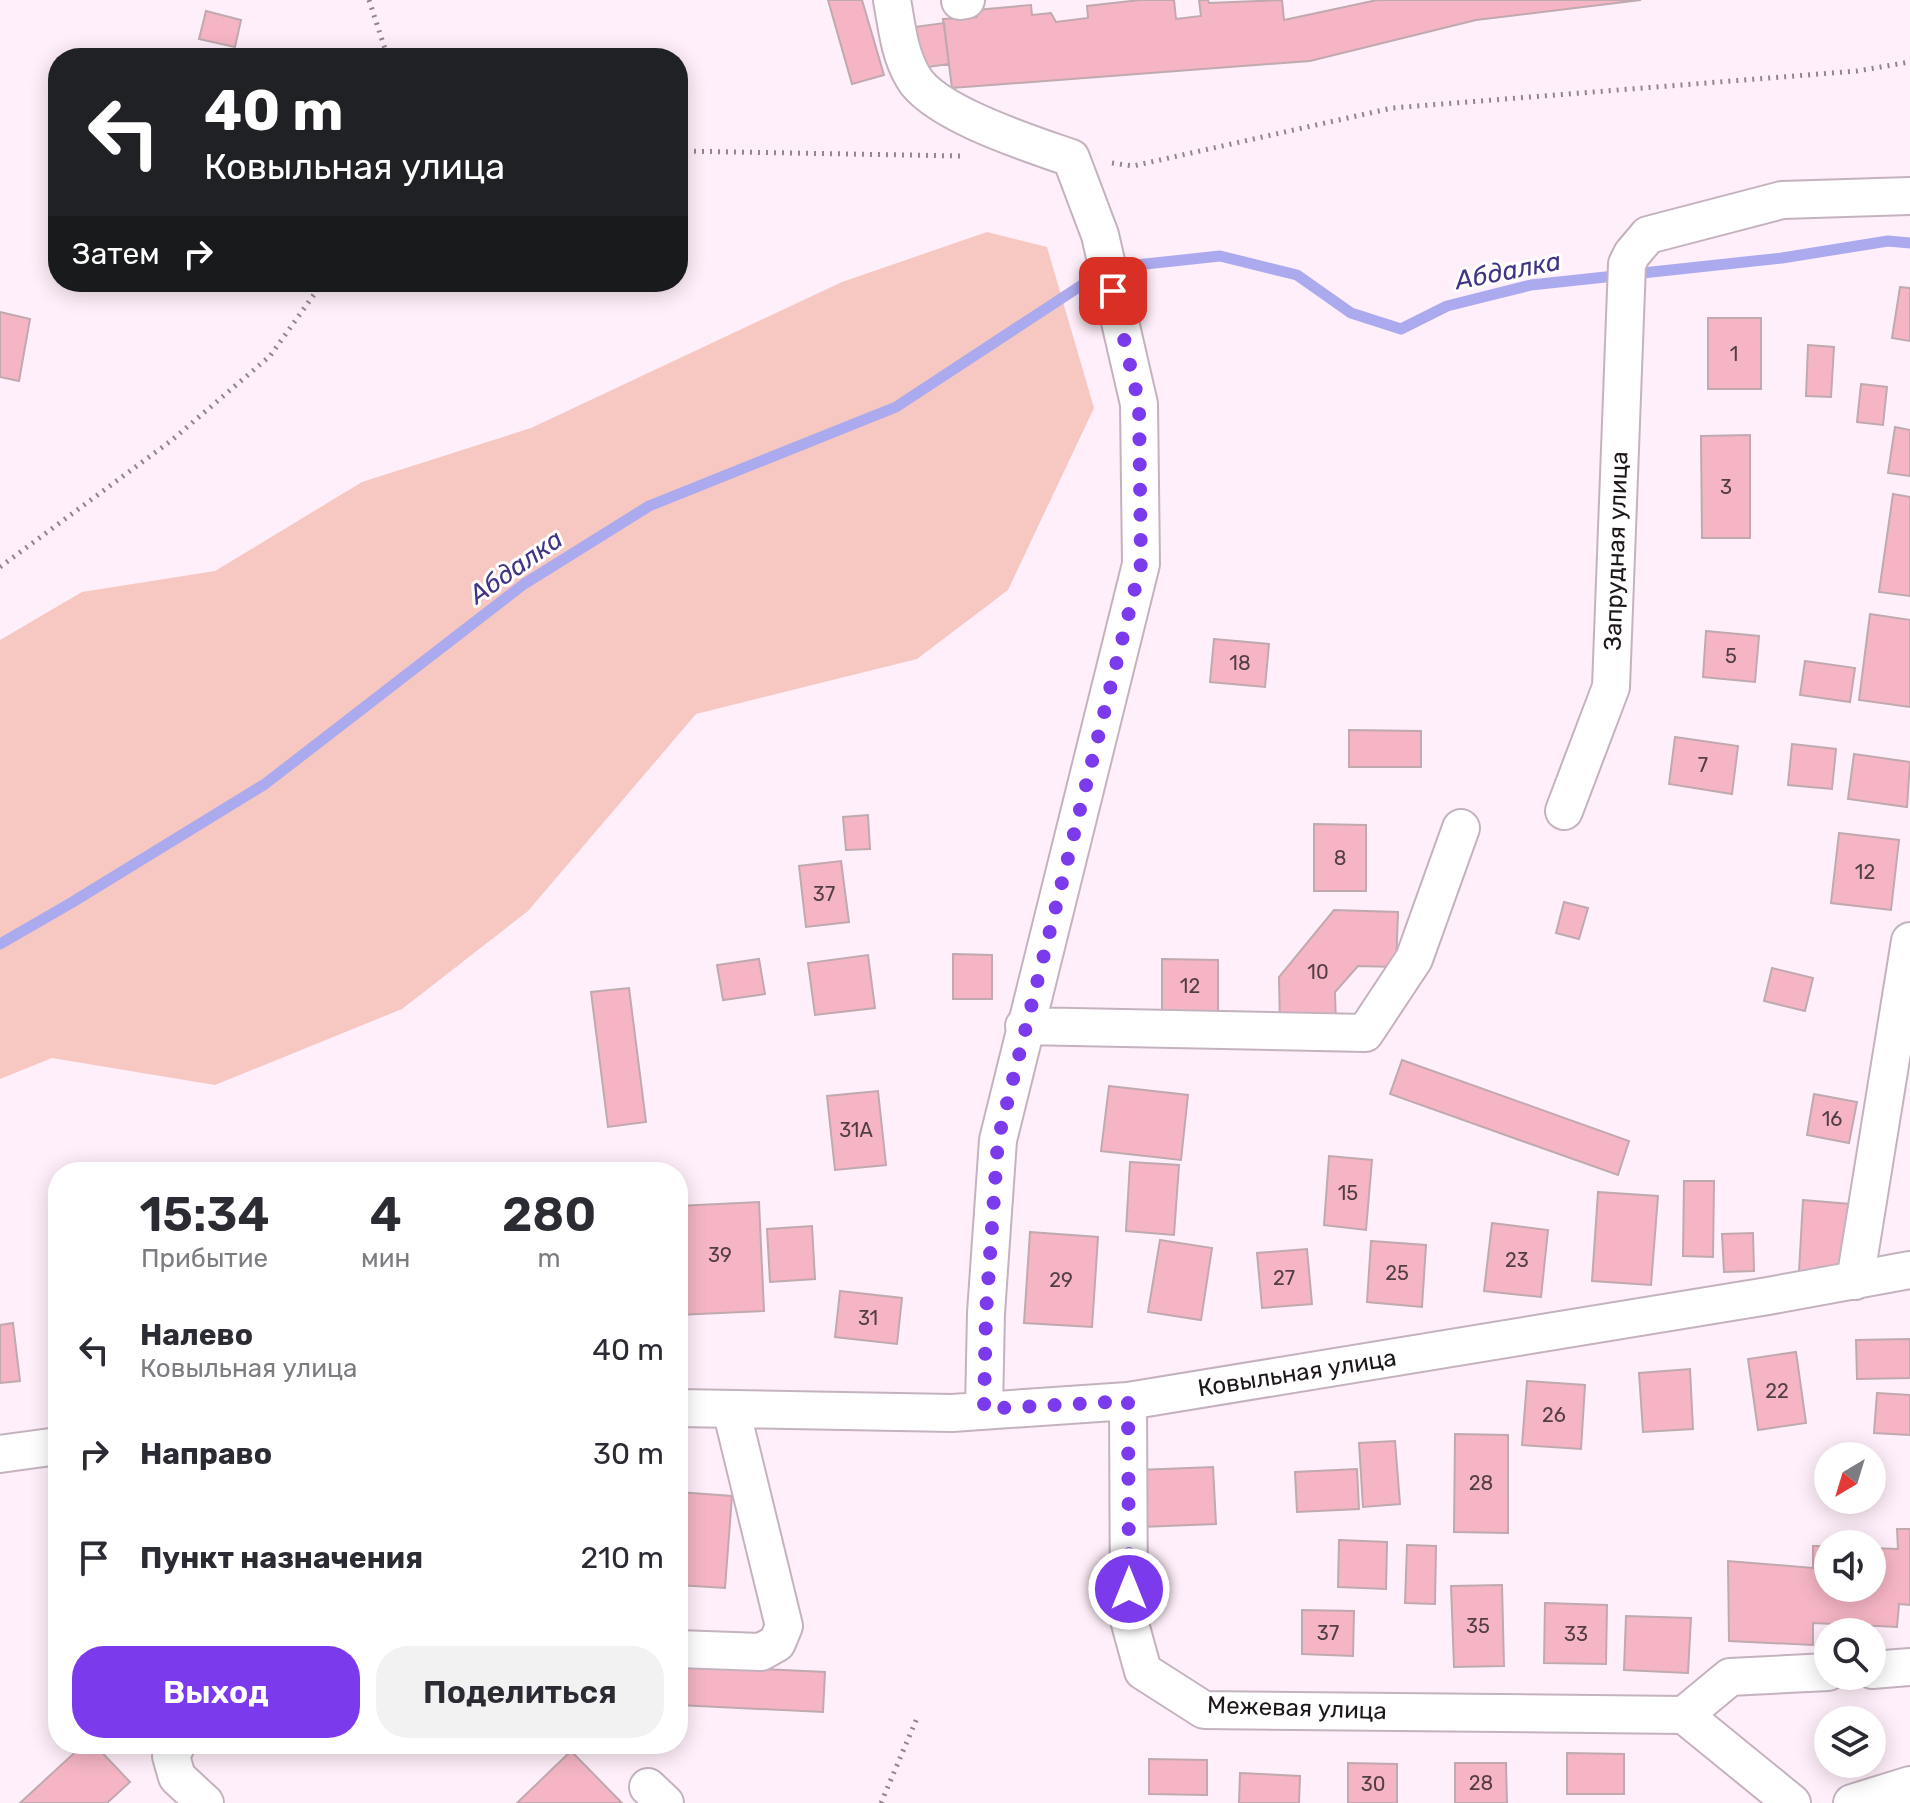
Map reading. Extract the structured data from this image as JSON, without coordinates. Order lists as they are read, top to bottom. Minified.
{"streets":{"street":["Запрудная улица","Ковыльная улица","Межевая улица"]},"crossings":[["Ковыльная улица","Межевая улица"]],"water":["Абдалка"],"house_numbers":["1","3","5","18","7","8","12","37","10","12","16","31А","15","39","23","25","27","29","31","22","26","28","35","37","33","28","30"],"north":"bottom left","page":{"turn":["40 m","Ковыльная улица"],"then":"Затем","eta":["15:34","Прибытие","4","мин","280","m"],"list":[{"name":"Налево","note":"Ковыльная улица","value":"40 m"},{"name":"Направо","value":"30 m"},{"name":"Пункт назначения","value":"210 m"}],"buttons":["Выход","Поделиться"]}}
